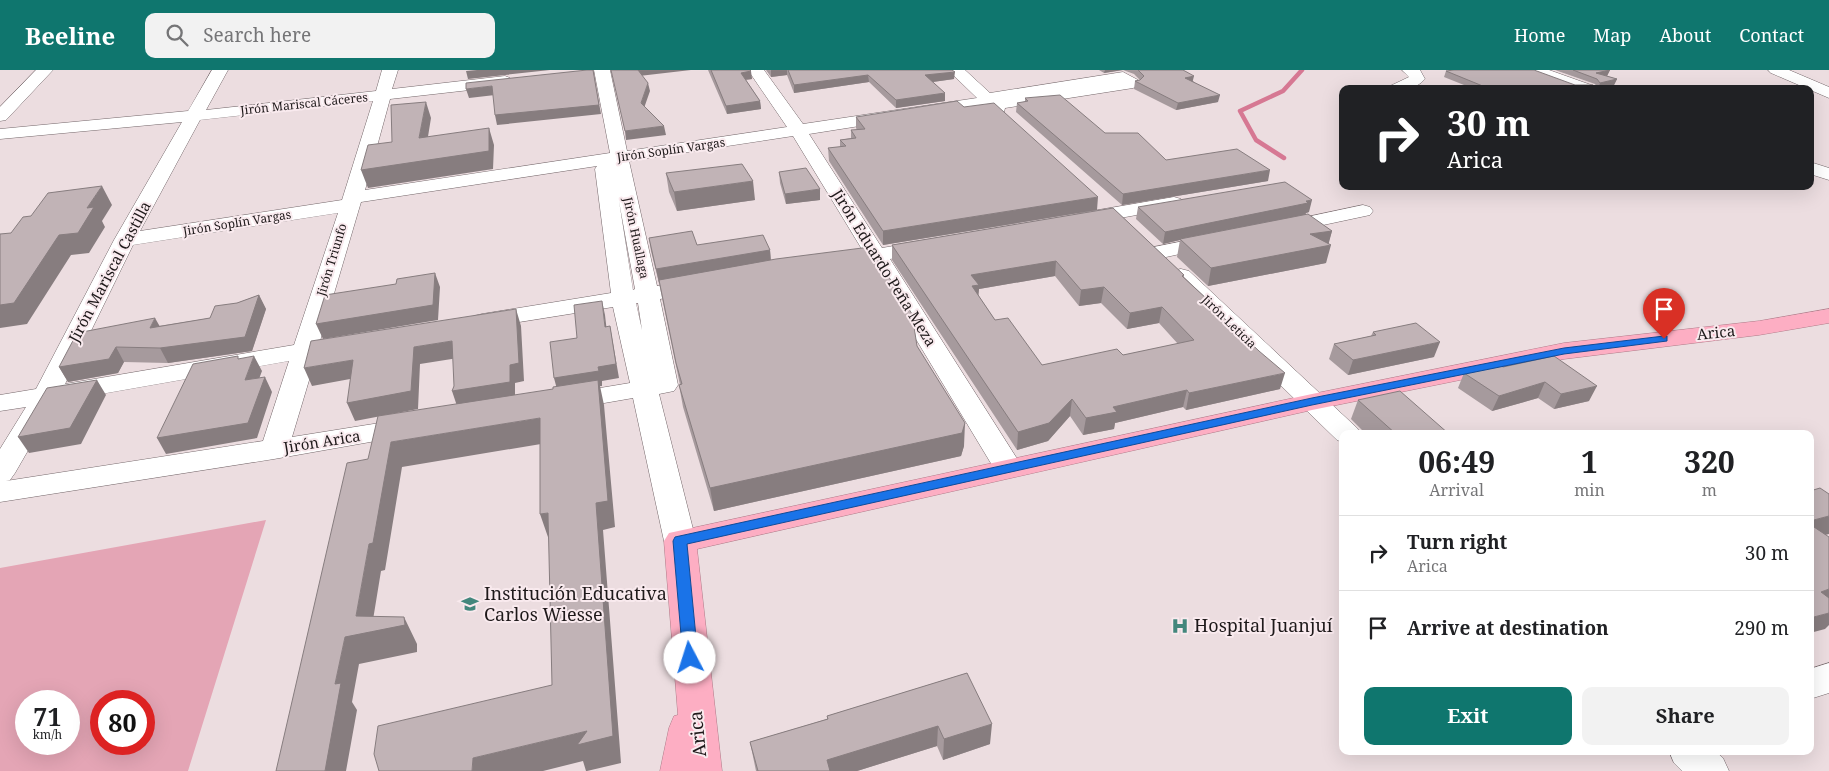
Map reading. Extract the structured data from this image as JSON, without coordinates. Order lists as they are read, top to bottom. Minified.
{"streets":{"highway":["Arica"],"street":["Jirón Mariscal Cáceres","Jirón Soplín Vargas","Jirón Huallaga","Jirón Triunfo","Jirón Eduardo Peña Meza","Jirón Mariscal Castilla","Jirón Leticia","Jirón Arica"]},"crossings":[["Jirón Mariscal Cáceres","Jirón Triunfo"],["Jirón Mariscal Cáceres","Jirón Mariscal Castilla"],["Jirón Soplín Vargas","Jirón Huallaga"],["Jirón Soplín Vargas","Jirón Triunfo"],["Jirón Soplín Vargas","Jirón Eduardo Peña Meza"],["Jirón Soplín Vargas","Jirón Mariscal Castilla"],["Jirón Huallaga","Arica"],["Jirón Triunfo","Jirón Arica"],["Jirón Eduardo Peña Meza","Arica"],["Jirón Leticia","Arica"]],"places":{"school or university":["Institución Educativa Carlos Wiesse"],"hospital":["Hospital Juanjuí"]},"page":{"header":"Beeline","search":"Search here","nav":["Home","Map","About","Contact"],"turn":["30 m","Arica"],"eta":["06:49","Arrival","1","min","320","m"],"list":[{"name":"Turn right","note":"Arica","value":"30 m"},{"name":"Arrive at destination","value":"290 m"}],"buttons":["Exit","Share"],"speed":"71 km/h","limit":"80"}}
